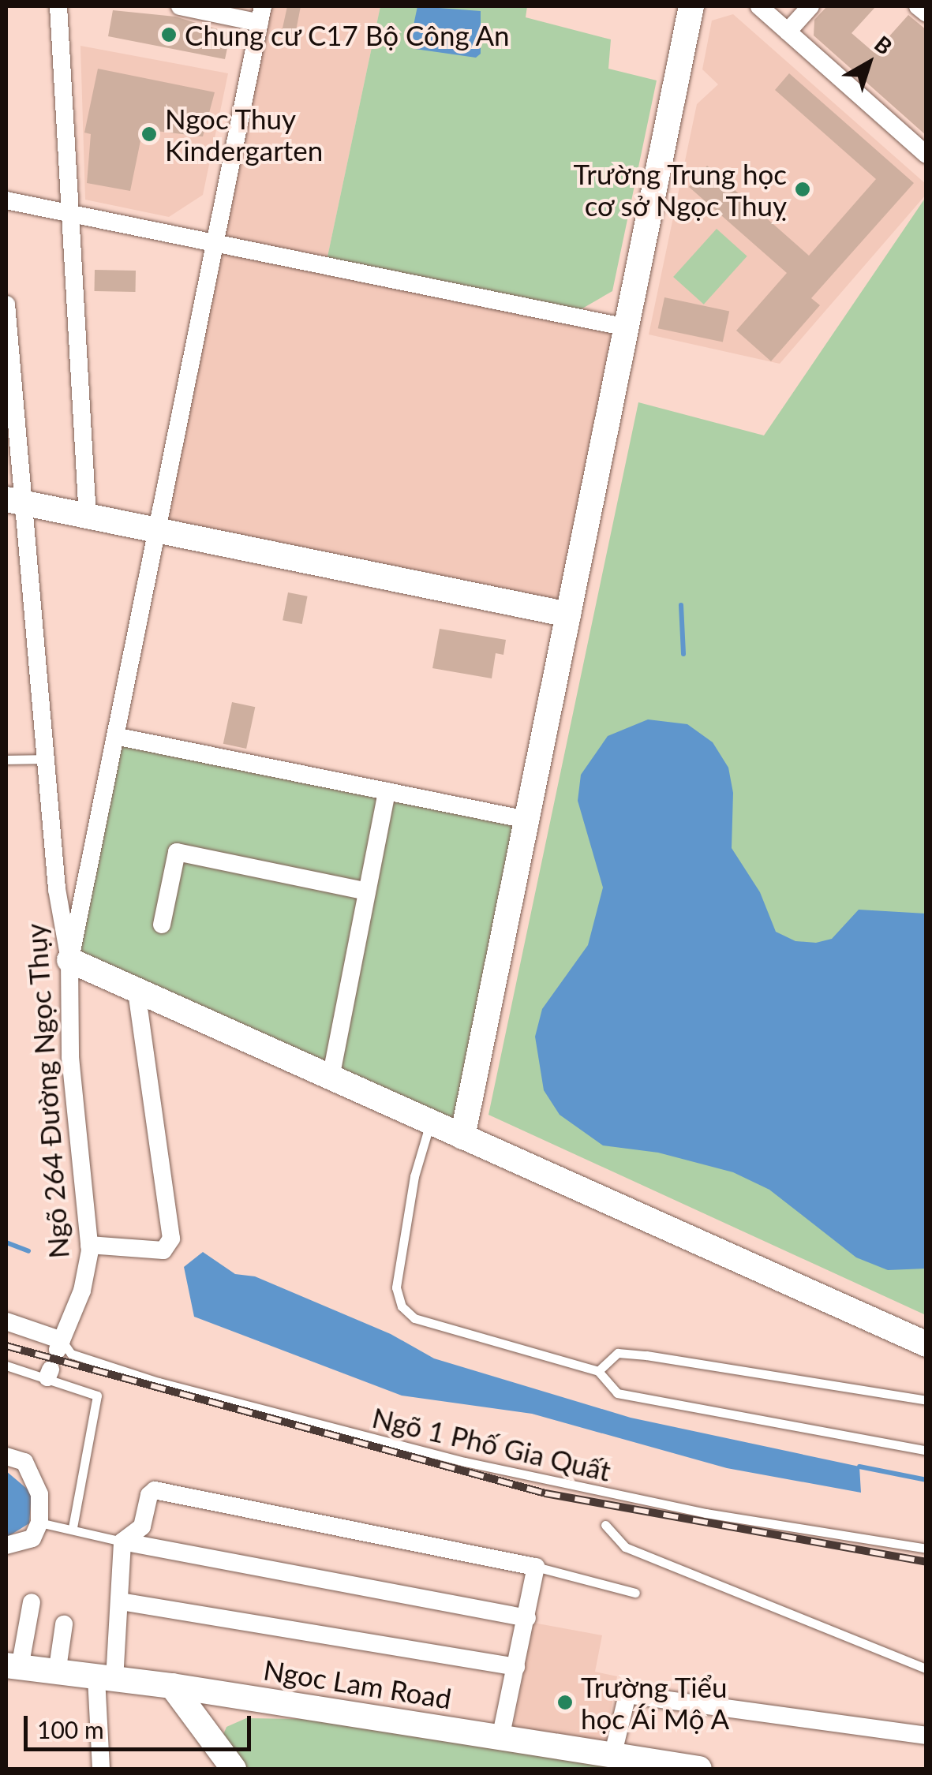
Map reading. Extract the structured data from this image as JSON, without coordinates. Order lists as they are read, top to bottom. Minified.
{"streets":{"street":["Ngõ 264 Đường Ngọc Thụy","Ngoc Lam Road"],"lane":["Ngõ 1 Phố Gia Quất"]},"crossings":[["Ngõ 264 Đường Ngọc Thụy","Ngõ 1 Phố Gia Quất"]],"places":["Chung cư C17 Bộ Công An","Ngoc Thuy Kindergarten","Trường Trung học cơ sở Ngọc Thuỵ","Trường Tiểu học Ái Mộ A"],"scale_bar":"100 m","north":"top right"}
